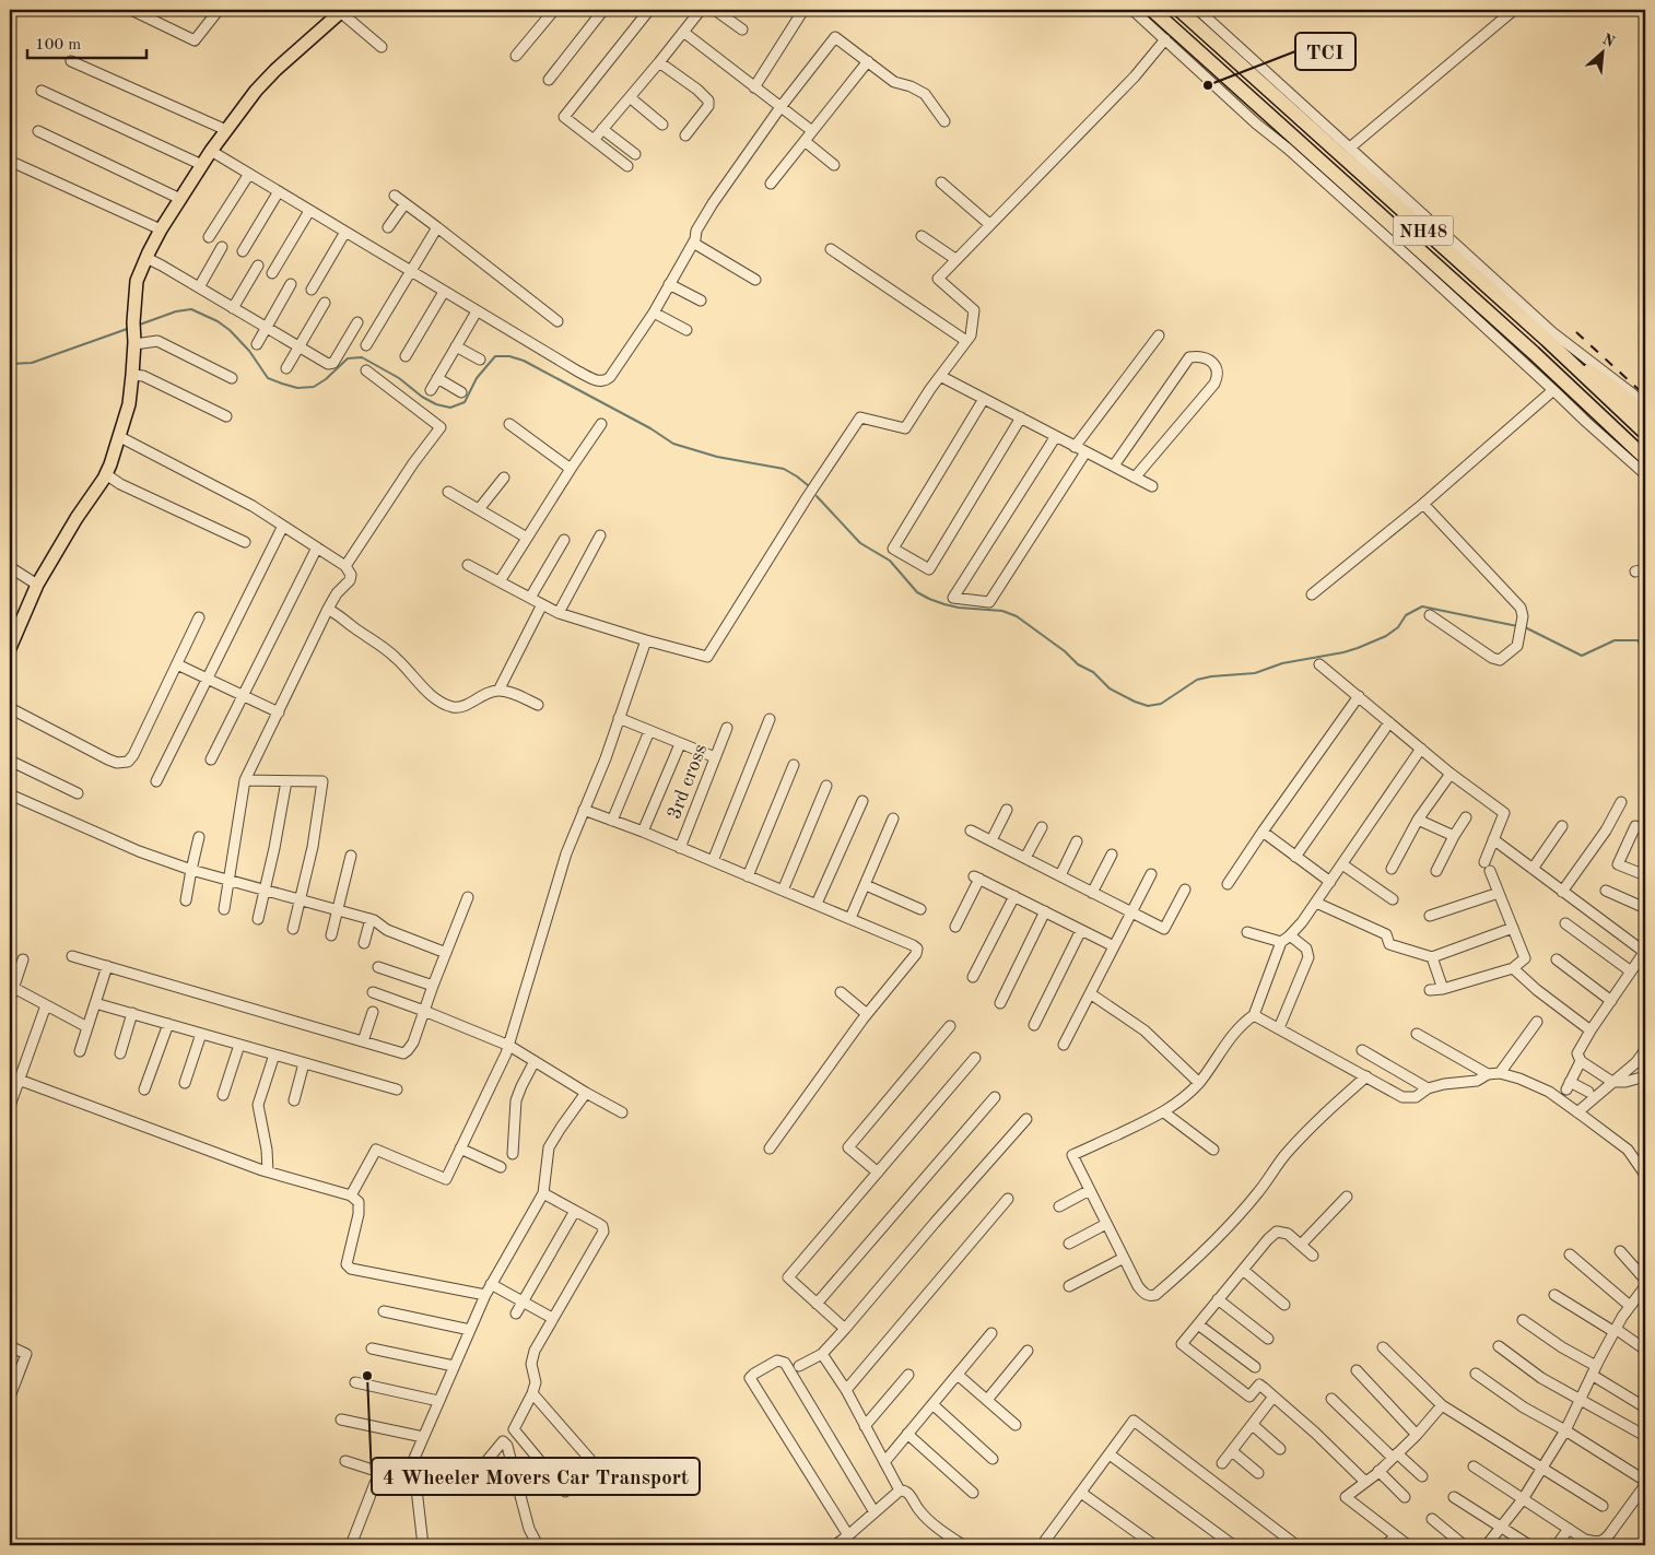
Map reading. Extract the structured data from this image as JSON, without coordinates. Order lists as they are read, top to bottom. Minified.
{"streets":{"highway":["NH48"],"street":["3rd cross"]},"places":["TCI","4 Wheeler Movers Car Transport"],"scale_bar":"100 m","north":"top right"}
